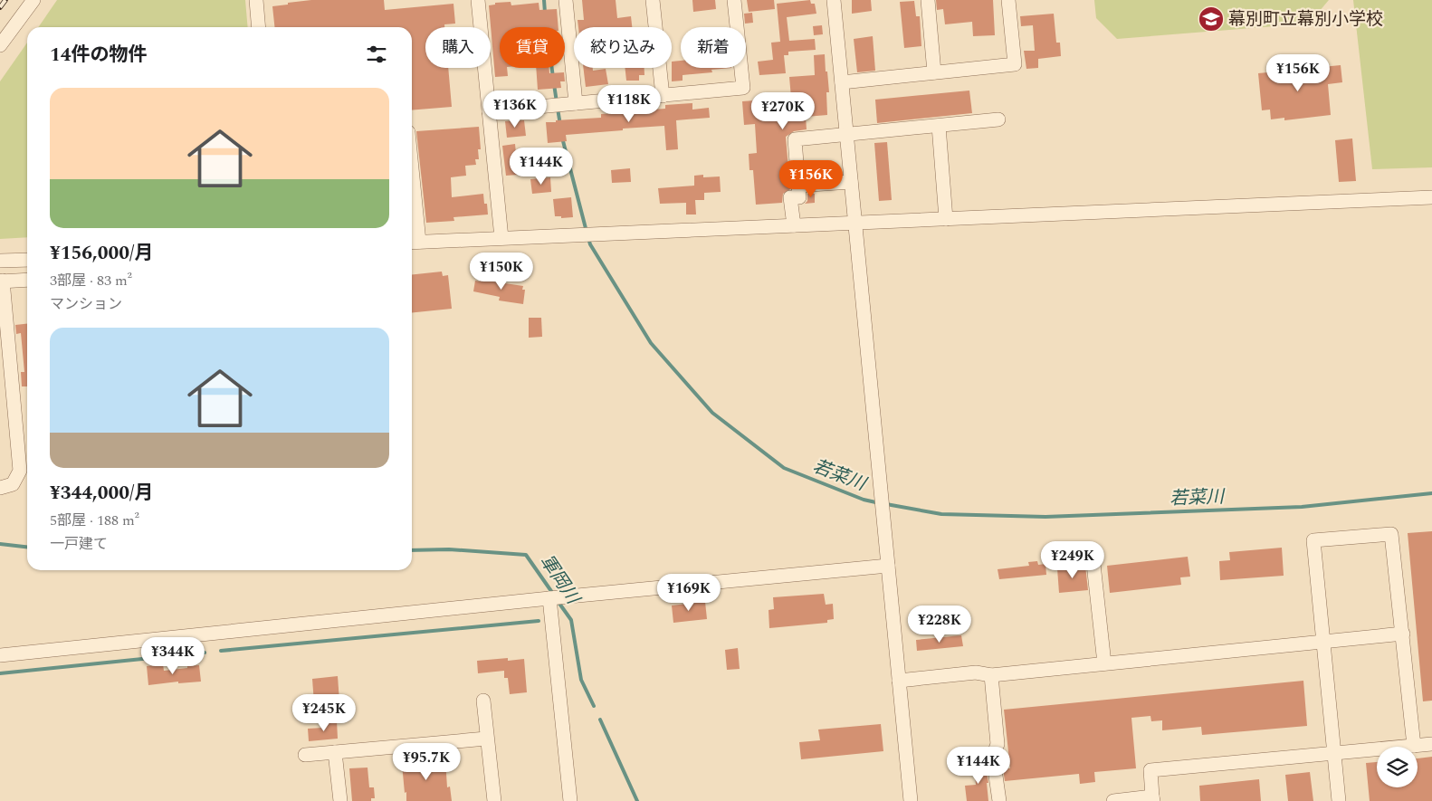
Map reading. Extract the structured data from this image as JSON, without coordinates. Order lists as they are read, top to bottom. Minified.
{"water":["若菜川","軍岡川"],"places":{"school or university":["幕別町立幕別小学校"]},"page":{"chip":["購入","賃貸","絞り込み","新着"],"heading":"14件の物件","price":["¥156K","¥118K","¥136K","¥270K","¥144K","¥156K","¥150K","¥249K","¥169K","¥228K","¥344K","¥245K","¥95.7K","¥144K"],"list":[{"name":"¥156,000/月","note":"3部屋 · 83 m² · マンション"},{"name":"¥344,000/月","note":"5部屋 · 188 m² · 一戸建て"}]}}
